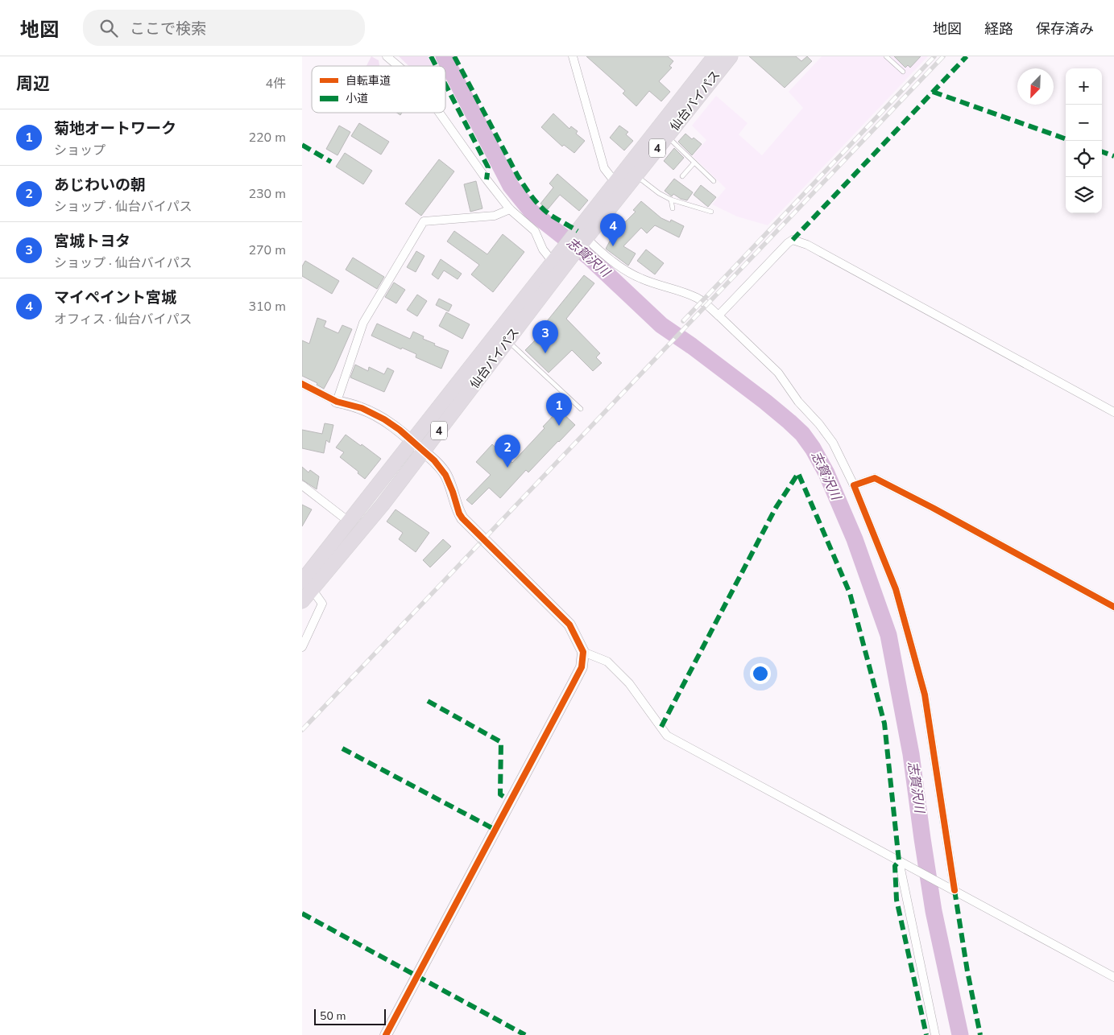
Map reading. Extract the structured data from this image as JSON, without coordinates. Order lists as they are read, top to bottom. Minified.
{"streets":{"highway":["仙台バイパス","4"]},"water":["志賀沢川"],"legend":["自転車道","小道"],"scale_bar":"50 m","north":"bottom left","page":{"header":"地図","search":"ここで検索","nav":["地図","経路","保存済み"],"heading":["周辺","4件"],"map_buttons":["+","−"],"list":[{"mark":"1","name":"菊地オートワーク","note":"ショップ","value":"220 m"},{"mark":"2","name":"あじわいの朝","note":"ショップ · 仙台バイパス","value":"230 m"},{"mark":"3","name":"宮城トヨタ","note":"ショップ · 仙台バイパス","value":"270 m"},{"mark":"4","name":"マイペイント宮城","note":"オフィス · 仙台バイパス","value":"310 m"}],"pins":["4","3","1","2"],"scale":"50 m"}}
